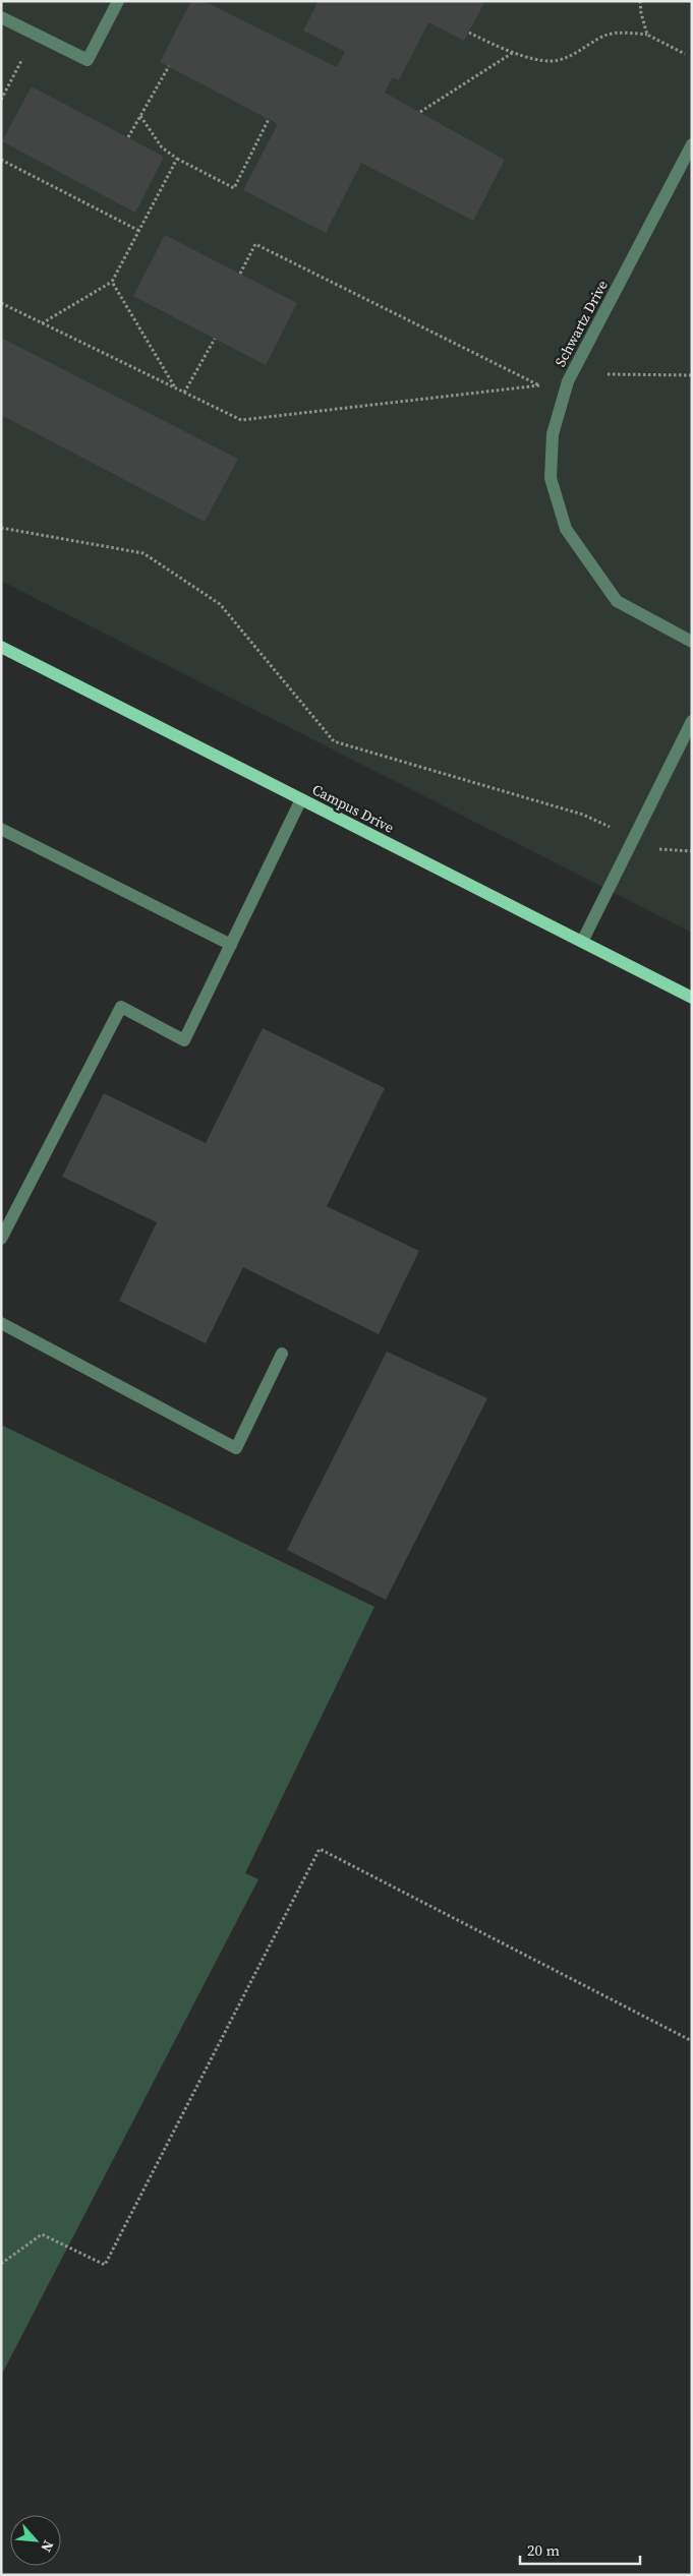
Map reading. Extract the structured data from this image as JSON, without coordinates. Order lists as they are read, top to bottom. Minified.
{"streets":{"main road":["Campus Drive"],"lane":["Schwartz Drive"]},"scale_bar":"20 m","north":"bottom right"}
